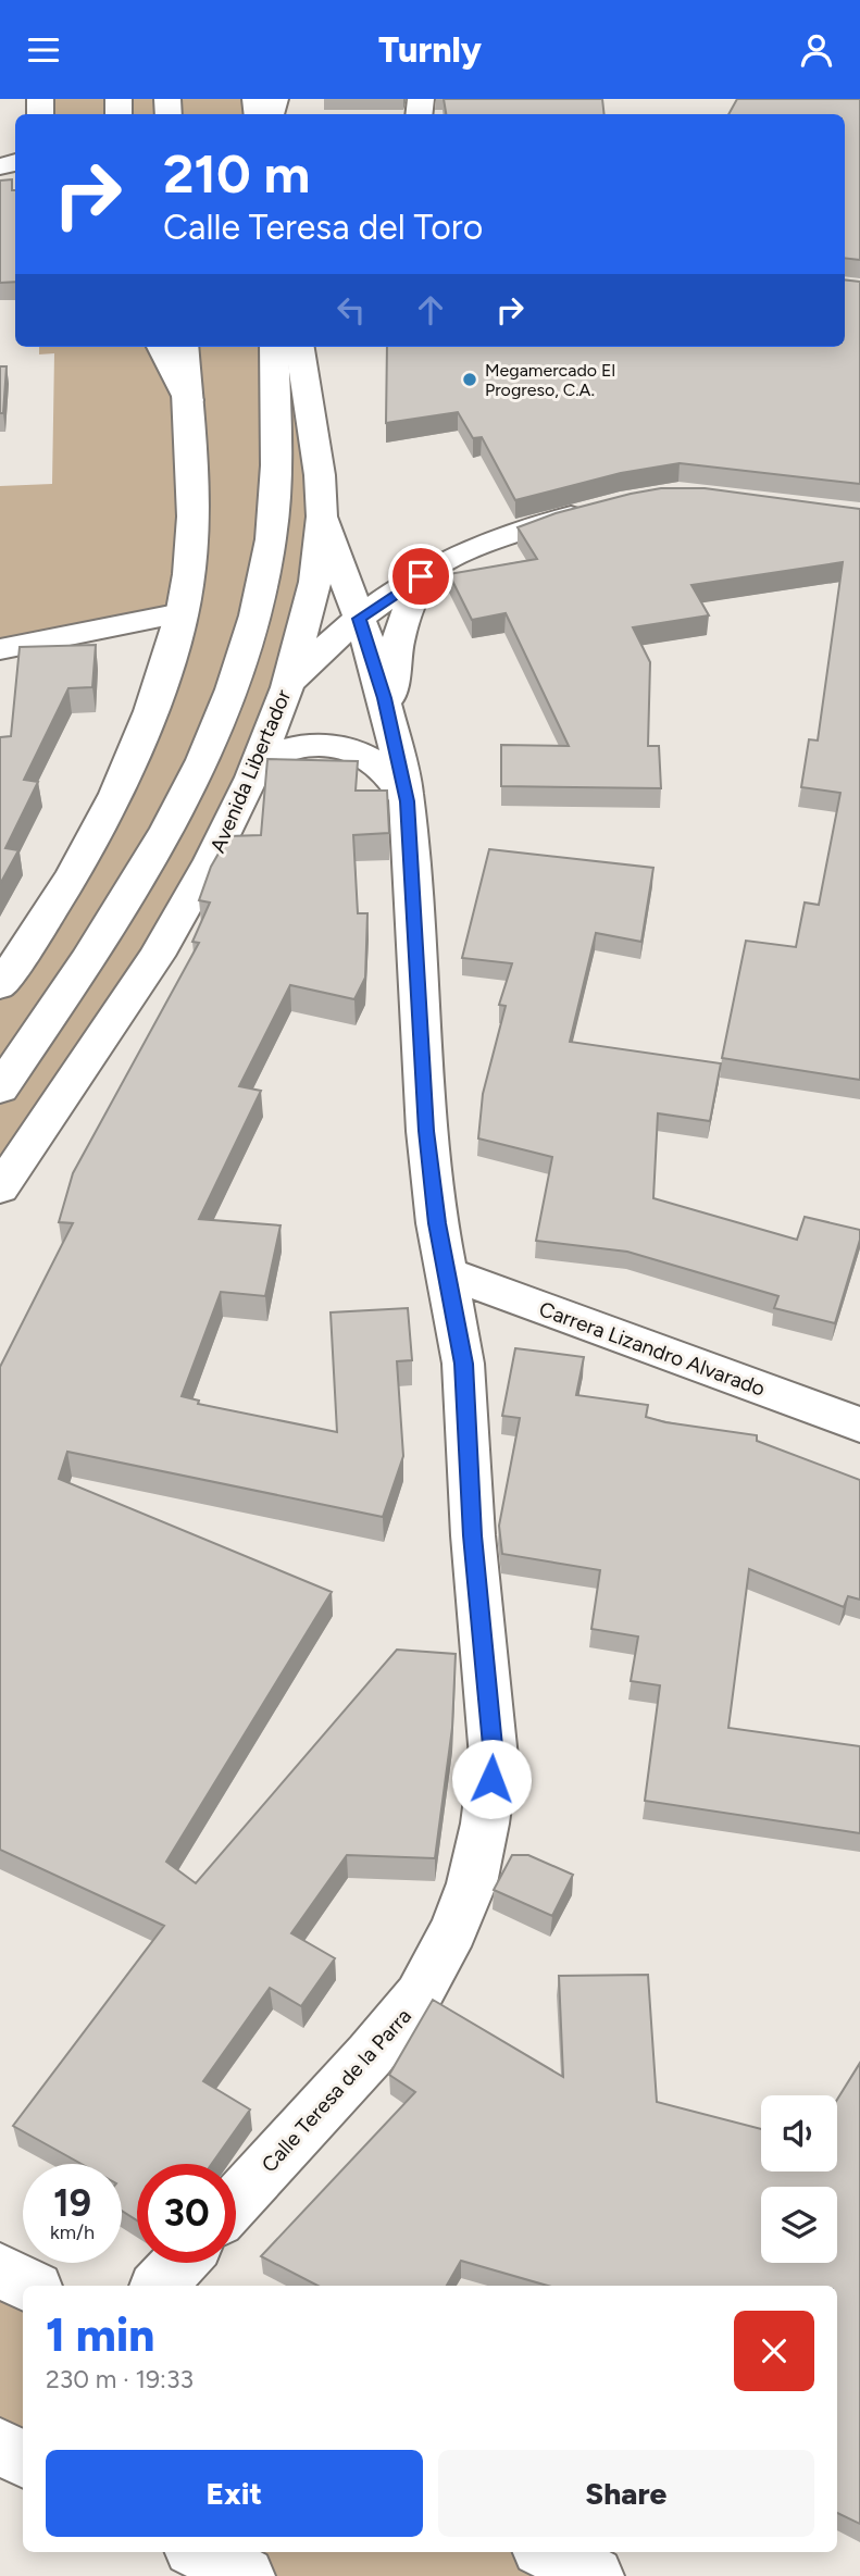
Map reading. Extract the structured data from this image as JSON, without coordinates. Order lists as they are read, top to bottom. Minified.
{"streets":{"street":["Avenida Libertador","Carrera Lizandro Alvarado","Calle Teresa de la Parra"]},"crossings":[["Avenida Libertador","Calle Teresa de la Parra"],["Carrera Lizandro Alvarado","Calle Teresa de la Parra"]],"places":["Megamercado El Progreso, C.A."],"page":{"header":"Turnly","turn":["210 m","Calle Teresa del Toro"],"speed":"19 km/h","limit":"30","heading":["1 min","230 m · 19:33"],"buttons":["Exit","Share"]}}
